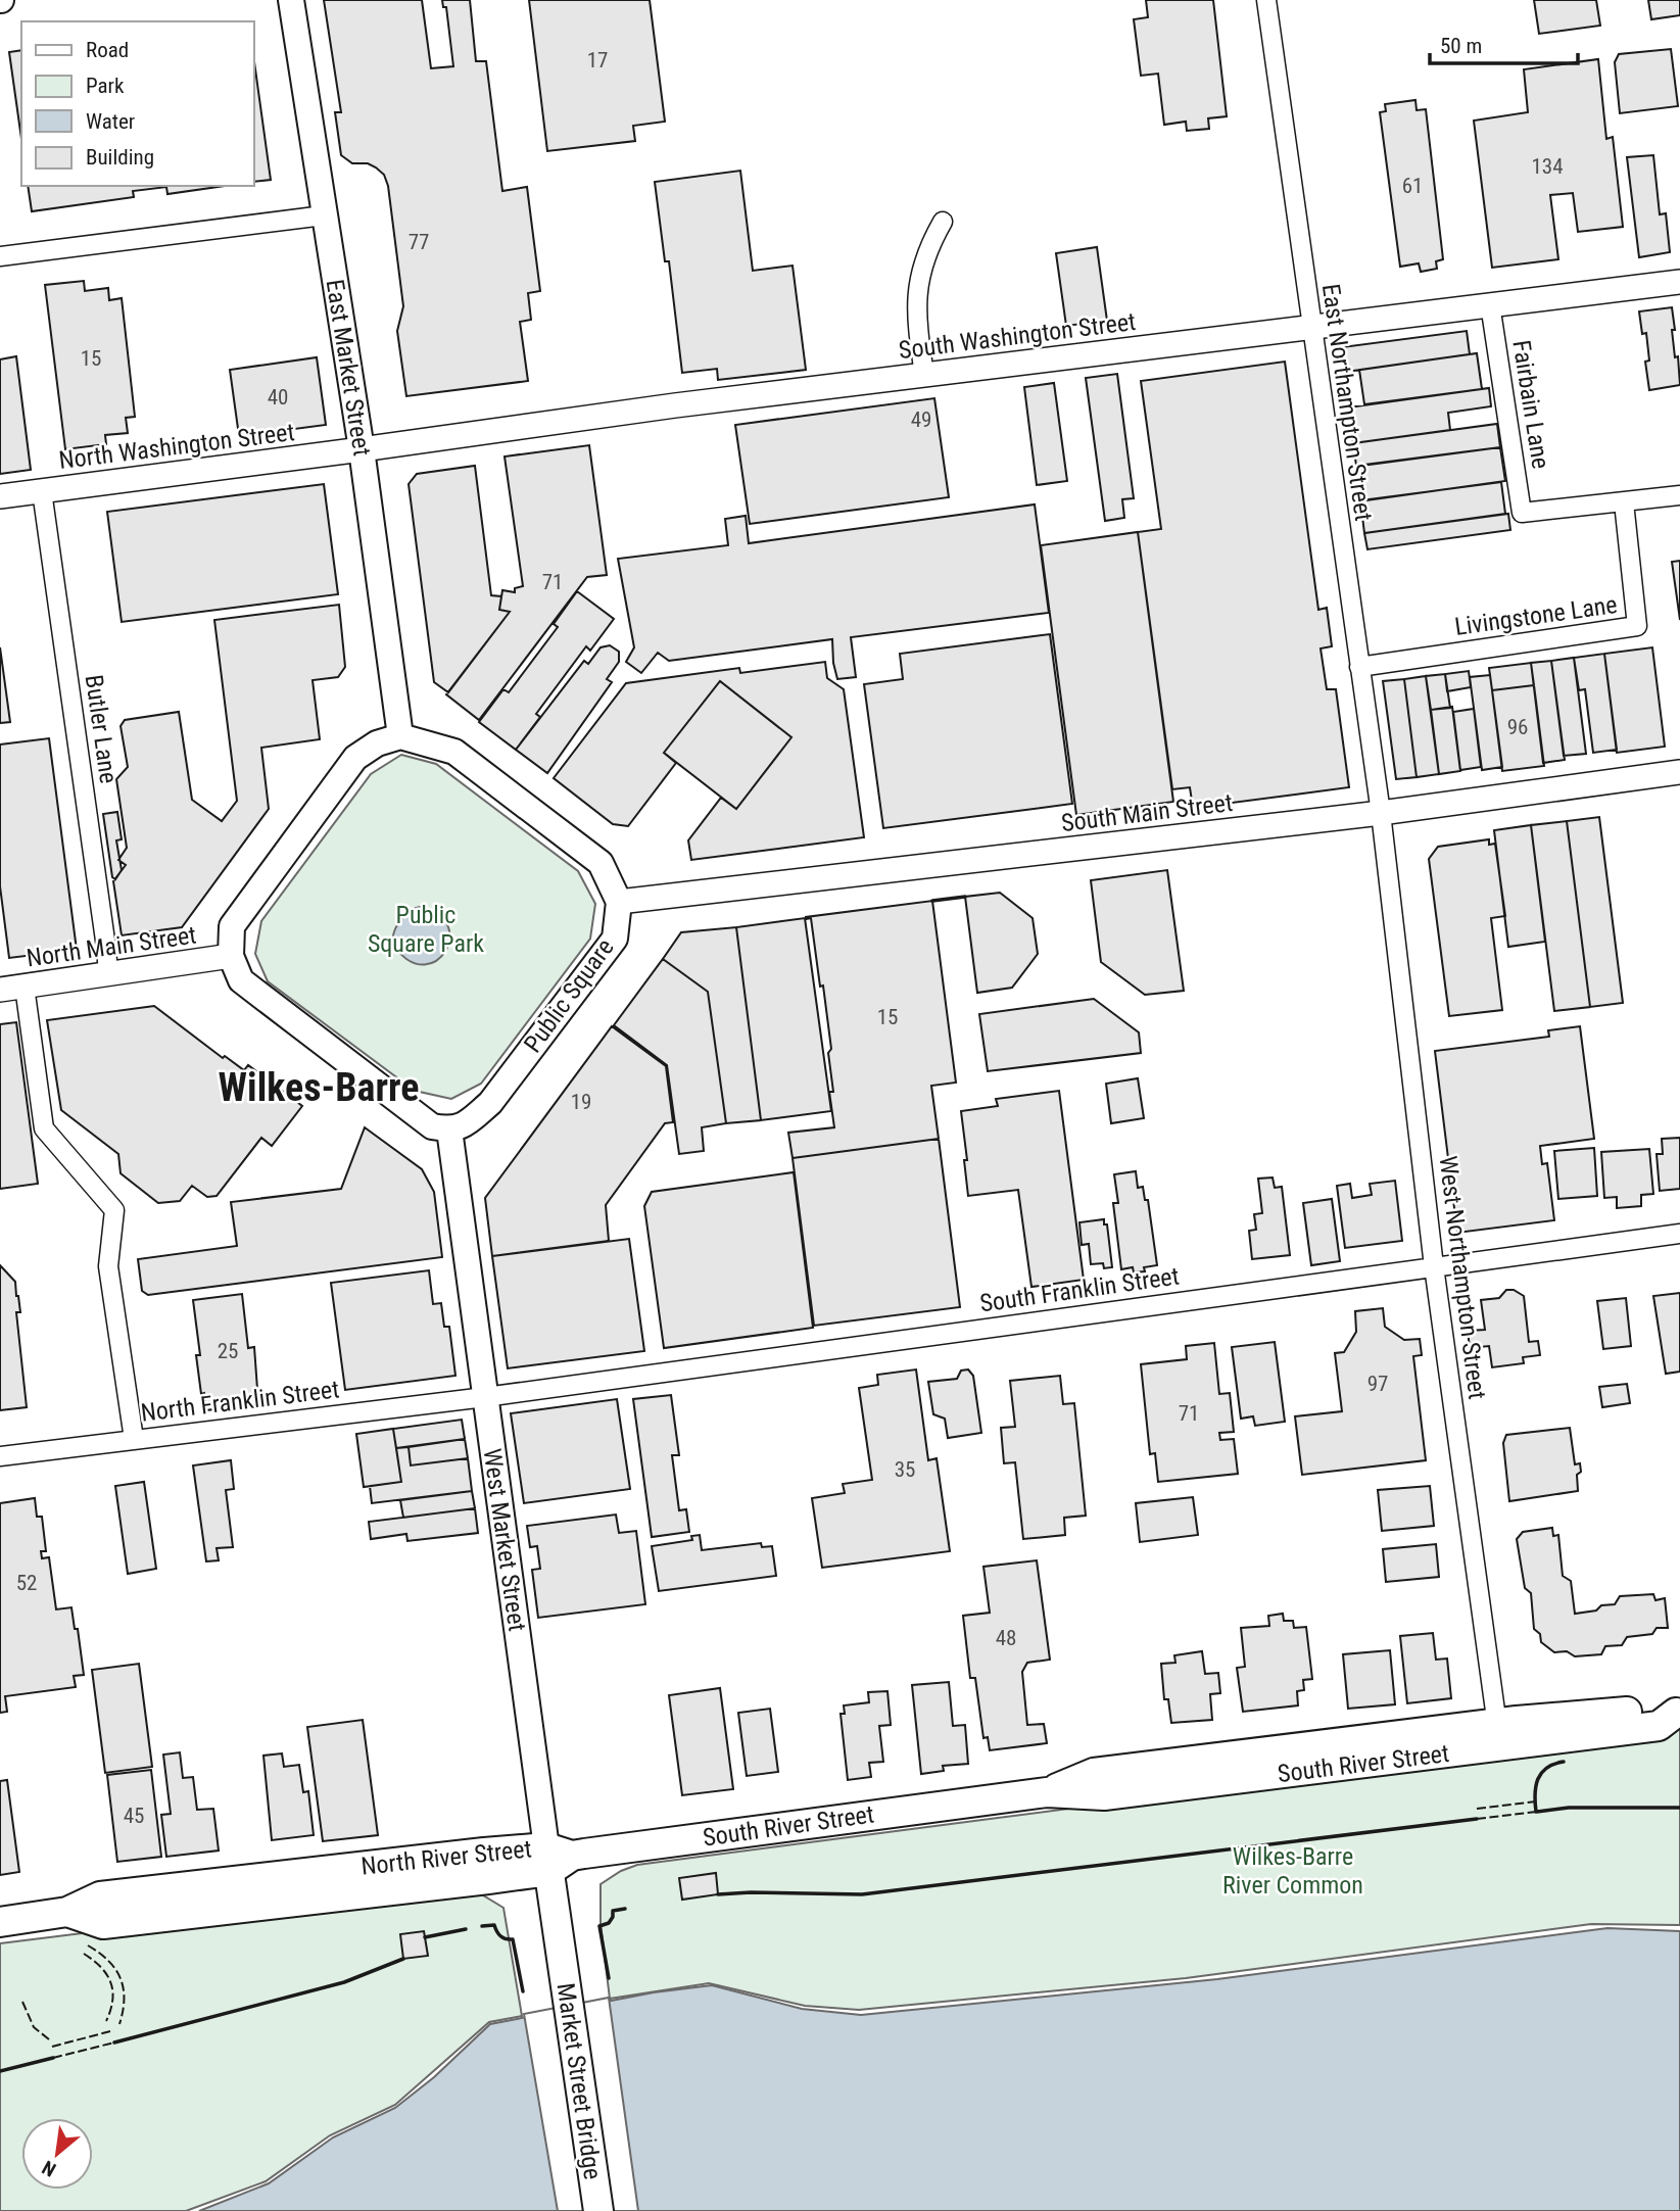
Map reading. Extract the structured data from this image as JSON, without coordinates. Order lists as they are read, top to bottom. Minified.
{"streets":{"main road":["East Market Street","Public Square","West Market Street","South River Street","North River Street","Market Street Bridge"],"street":["South Washington Street","East Northampton Street","Fairbain Lane","North Washington Street","Livingstone Lane","Butler Lane","South Main Street","North Main Street","West Northampton Street","South Franklin Street","North Franklin Street"]},"crossings":[["South Washington Street","East Market Street"],["South Washington Street","East Northampton Street"],["South Washington Street","Fairbain Lane"],["South Washington Street","North Washington Street"],["East Market Street","North Washington Street"],["East Northampton Street","Livingstone Lane"],["East Northampton Street","South Main Street"],["East Northampton Street","West Northampton Street"],["Fairbain Lane","Livingstone Lane"],["North Washington Street","Butler Lane"],["Butler Lane","North Main Street"],["South Main Street","Public Square"],["South Main Street","West Northampton Street"],["Public Square","West Market Street"],["West Northampton Street","South Franklin Street"],["West Northampton Street","South River Street"],["South Franklin Street","North Franklin Street"],["South Franklin Street","West Market Street"],["North Franklin Street","West Market Street"],["West Market Street","South River Street"],["West Market Street","North River Street"],["West Market Street","Market Street Bridge"],["South River Street","North River Street"]],"districts":["Wilkes-Barre"],"parks":["Public Square Park","Wilkes-Barre River Common"],"house_numbers":["17","134","61","77","15","40","49","71","96","15","19","25","97","71","35","52","48","45"],"legend":["Road","Park","Water","Building"],"scale_bar":"50 m","north":"bottom left"}
